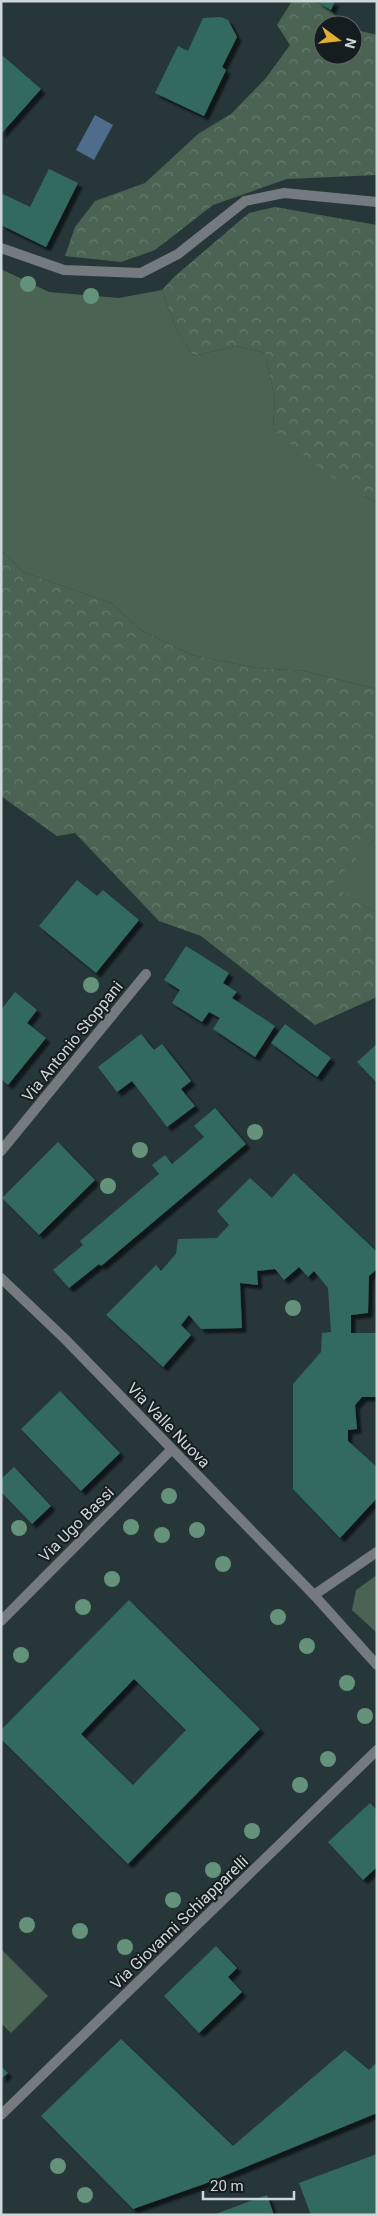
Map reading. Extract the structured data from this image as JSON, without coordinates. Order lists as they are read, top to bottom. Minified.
{"streets":{"street":["Via Antonio Stoppani","Via Valle Nuova","Via Ugo Bassi","Via Giovanni Schiapparelli"]},"crossings":[["Via Valle Nuova","Via Ugo Bassi"]],"scale_bar":"20 m","north":"right"}
